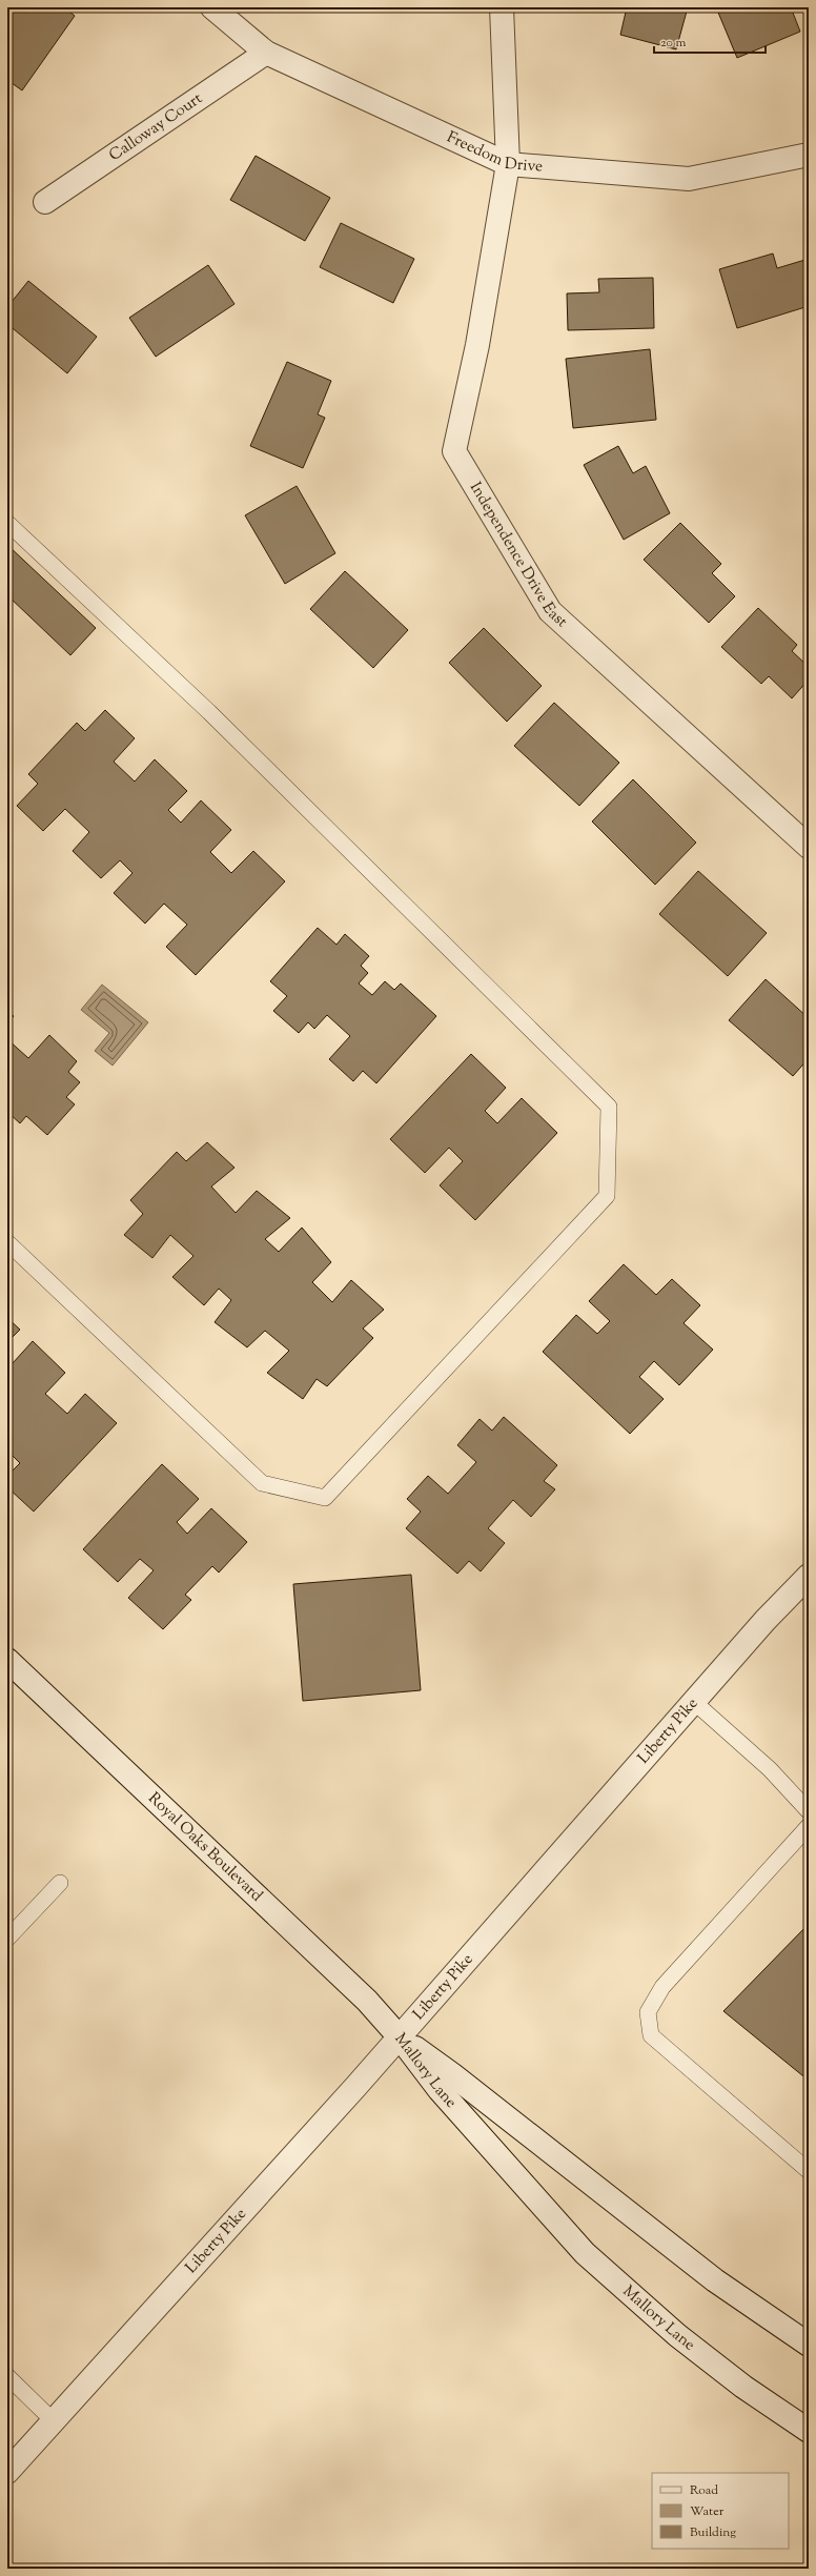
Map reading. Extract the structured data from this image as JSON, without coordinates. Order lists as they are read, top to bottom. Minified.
{"streets":{"street":["Calloway Court","Freedom Drive","Independence Drive East","Liberty Pike","Royal Oaks Boulevard","Mallory Lane"]},"crossings":[["Calloway Court","Freedom Drive"],["Freedom Drive","Independence Drive East"],["Liberty Pike","Royal Oaks Boulevard"],["Liberty Pike","Mallory Lane"],["Royal Oaks Boulevard","Mallory Lane"]],"legend":["Road","Water","Building"],"scale_bar":"20 m"}
